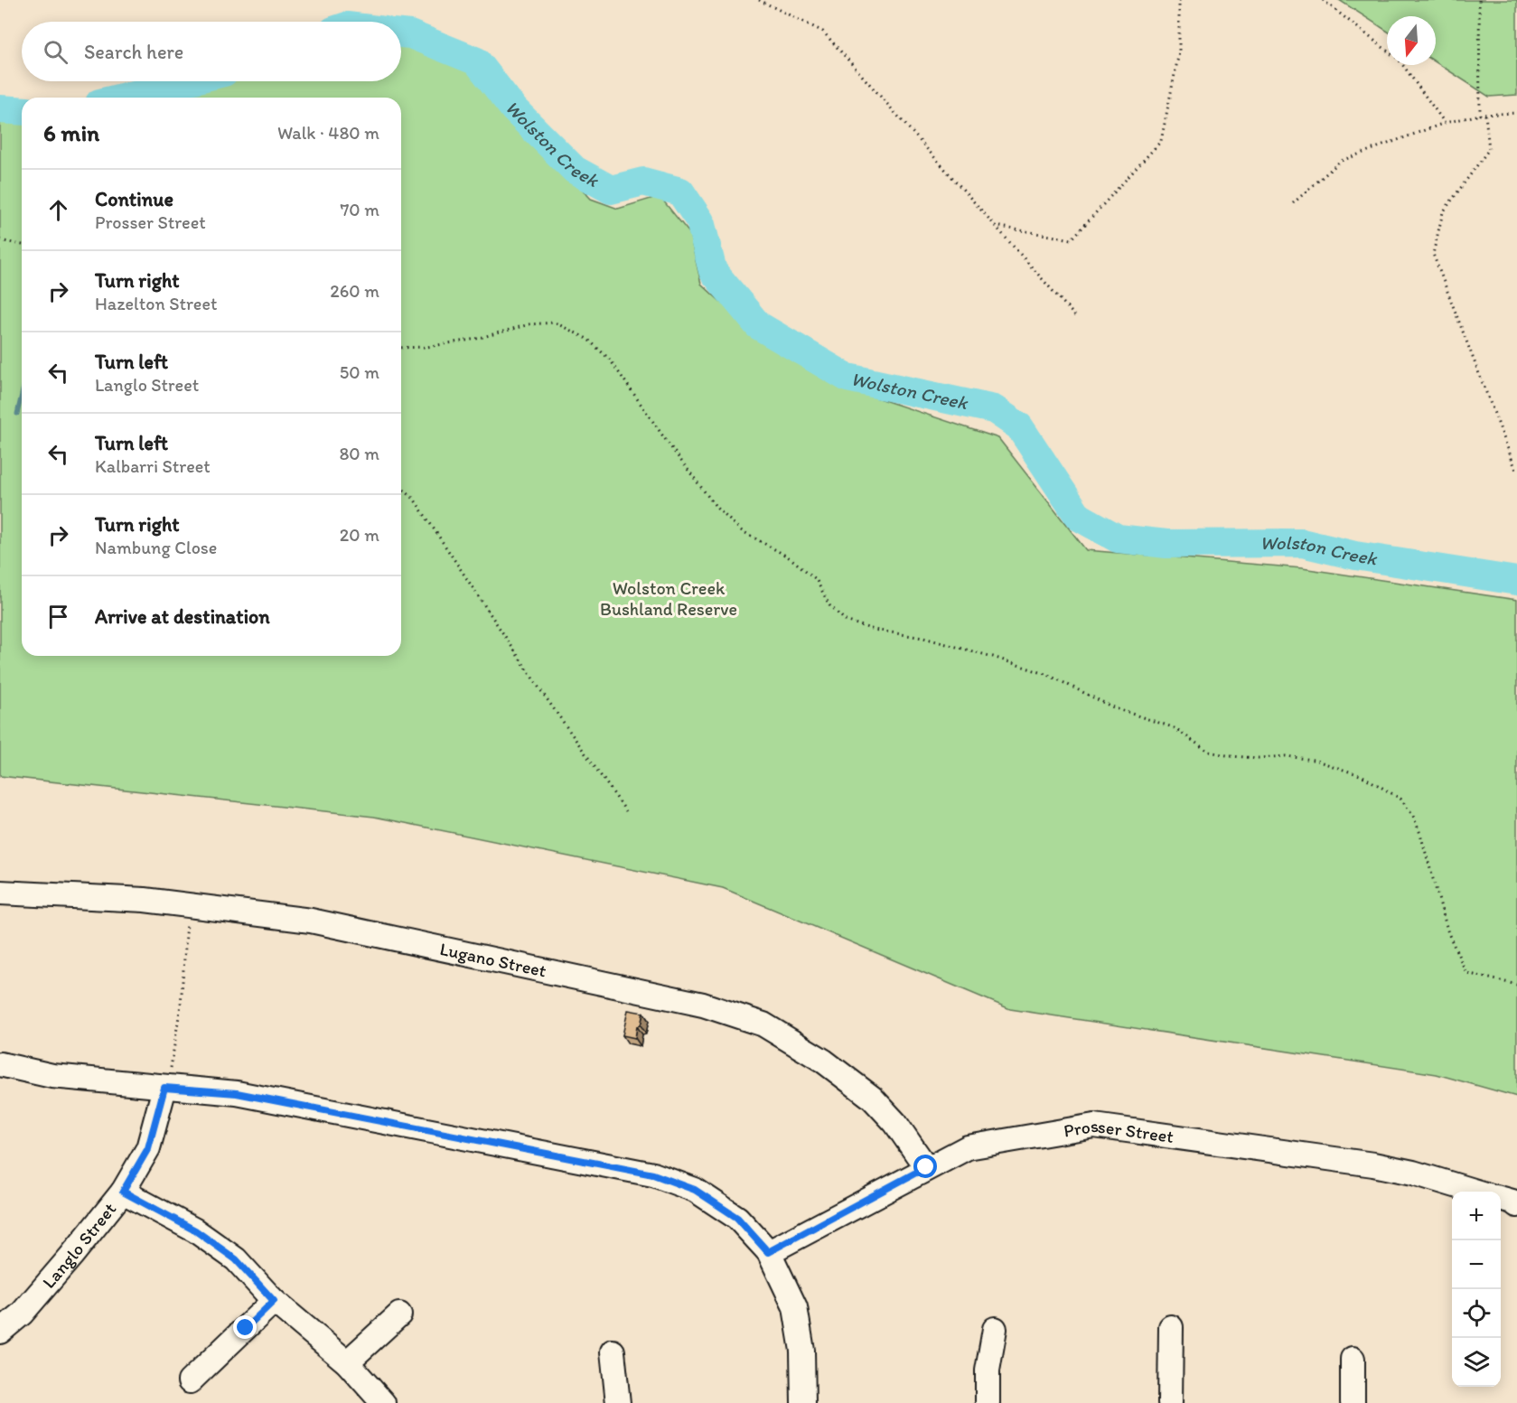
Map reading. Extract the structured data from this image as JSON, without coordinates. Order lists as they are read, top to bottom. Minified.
{"streets":{"street":["Lugano Street","Prosser Street","Langlo Street"]},"crossings":[["Lugano Street","Prosser Street"]],"water":["Wolston Creek"],"parks":["Wolston Creek Bushland Reserve"],"north":"bottom","page":{"search":"Search here","heading":["6 min","Walk · 480 m"],"list":[["Continue","Prosser Street","70 m"],["Turn right","Hazelton Street","260 m"],["Turn left","Langlo Street","50 m"],["Turn left","Kalbarri Street","80 m"],["Turn right","Nambung Close","20 m"],"Arrive at destination"],"map_buttons":["+","−"]}}
